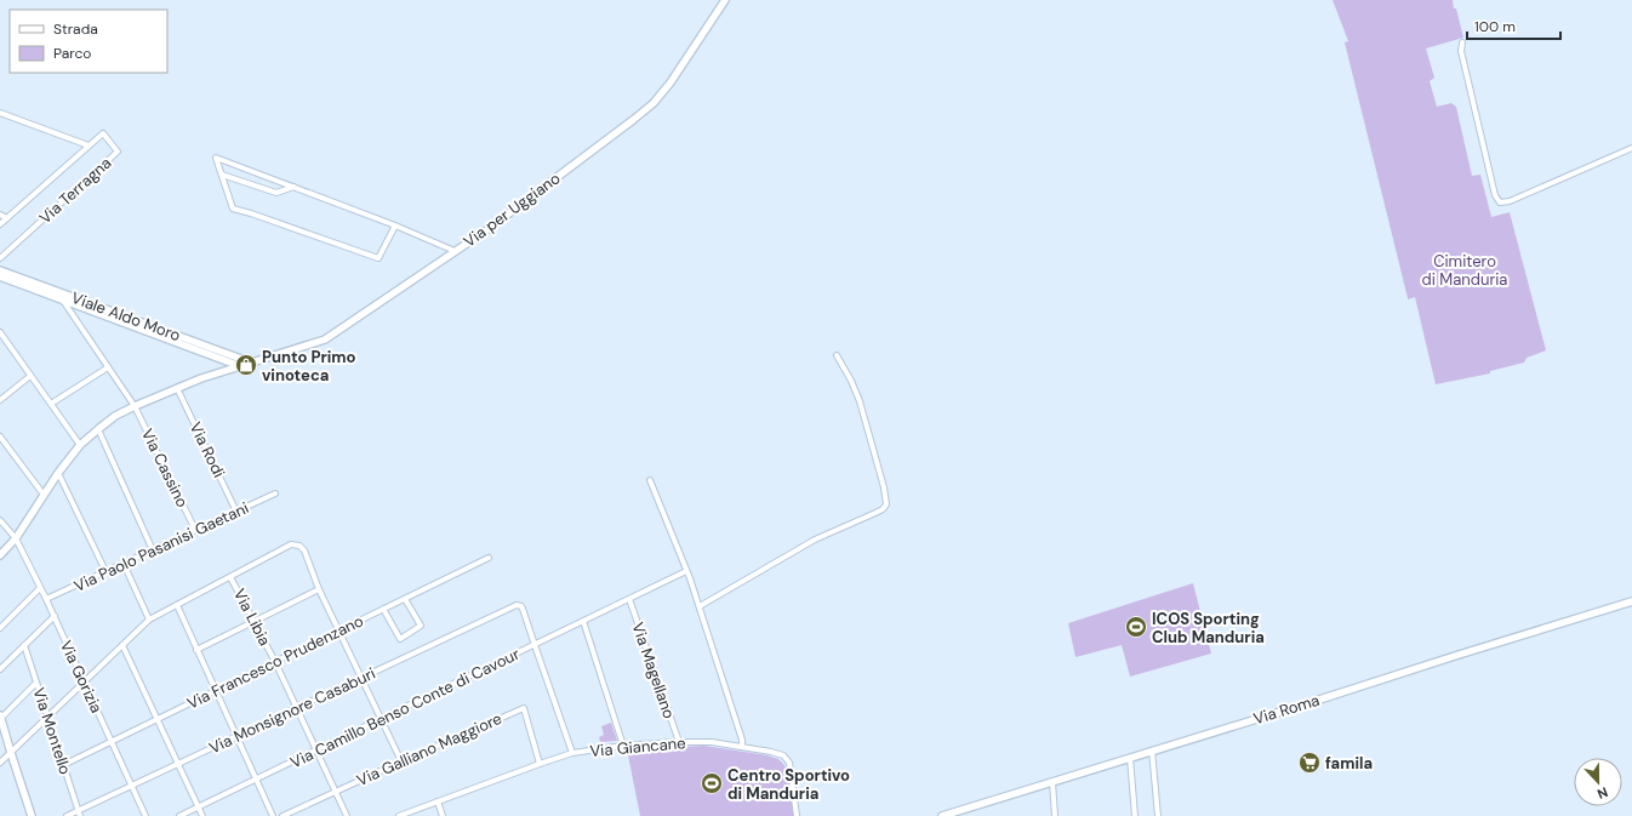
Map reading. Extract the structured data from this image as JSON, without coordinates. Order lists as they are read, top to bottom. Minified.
{"streets":{"street":["Via Terragna","Via per Uggiano","Viale Aldo Moro","Via Rodi","Via Cassino","Via Paolo Pasanisi Gaetani","Via Libia","Via Francesco Prudenzano","Via Magellano","Via Gorizia","Via Camillo Benso Conte di Cavour","Via Roma","Via Monsignore Casaburi","Via Montello","Via Giancane","Via Galliano Maggiore"]},"crossings":[["Via per Uggiano","Viale Aldo Moro"],["Viale Aldo Moro","Via Cassino"],["Via Rodi","Via Paolo Pasanisi Gaetani"],["Via Cassino","Via Paolo Pasanisi Gaetani"],["Via Paolo Pasanisi Gaetani","Via Gorizia"],["Via Libia","Via Francesco Prudenzano"],["Via Libia","Via Camillo Benso Conte di Cavour"],["Via Libia","Via Monsignore Casaburi"],["Via Libia","Via Galliano Maggiore"],["Via Francesco Prudenzano","Via Gorizia"],["Via Francesco Prudenzano","Via Montello"],["Via Magellano","Via Camillo Benso Conte di Cavour"],["Via Magellano","Via Giancane"],["Via Gorizia","Via Monsignore Casaburi"],["Via Camillo Benso Conte di Cavour","Via Monsignore Casaburi"],["Via Monsignore Casaburi","Via Montello"],["Via Giancane","Via Galliano Maggiore"]],"parks":["Cimitero di Manduria"],"places":{"shop":["Punto Primo vinoteca"],"sports":["ICOS Sporting Club Manduria","Centro Sportivo di Manduria"],"supermarket":["famila"]},"legend":["Strada","Parco"],"scale_bar":"100 m","north":"bottom"}
